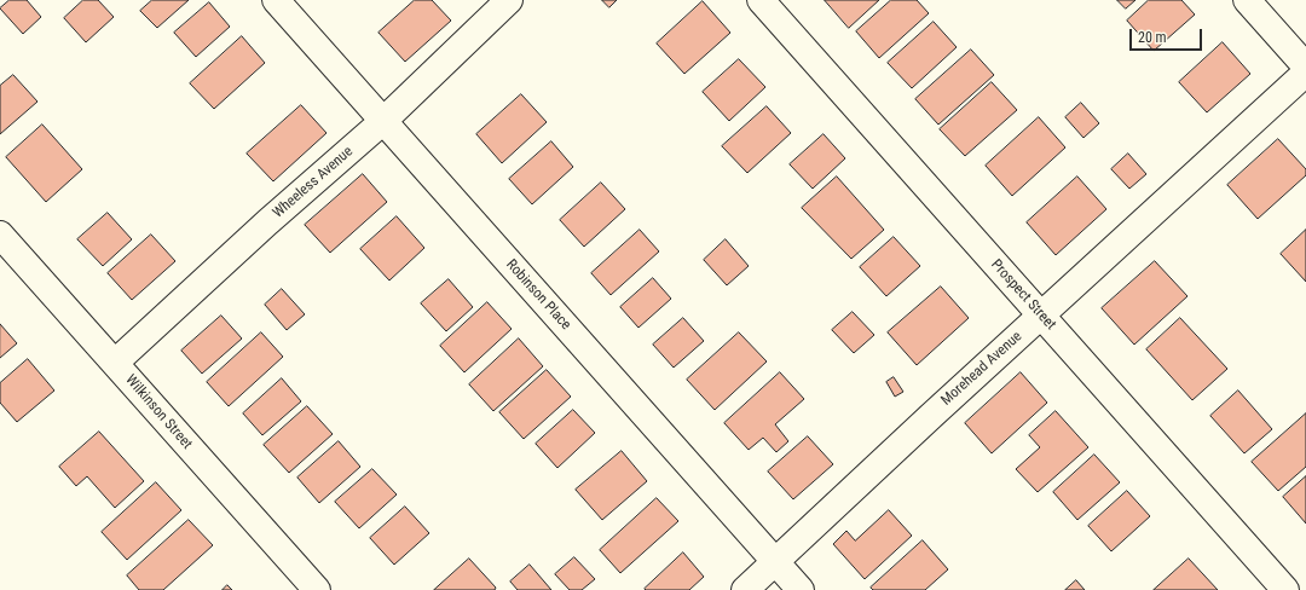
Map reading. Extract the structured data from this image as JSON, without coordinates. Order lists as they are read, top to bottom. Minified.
{"streets":{"street":["Wheeless Avenue","Robinson Place","Prospect Street","Morehead Avenue","Wilkinson Street"]},"crossings":[["Wheeless Avenue","Robinson Place"],["Wheeless Avenue","Wilkinson Street"],["Robinson Place","Morehead Avenue"],["Prospect Street","Morehead Avenue"]],"scale_bar":"20 m"}
